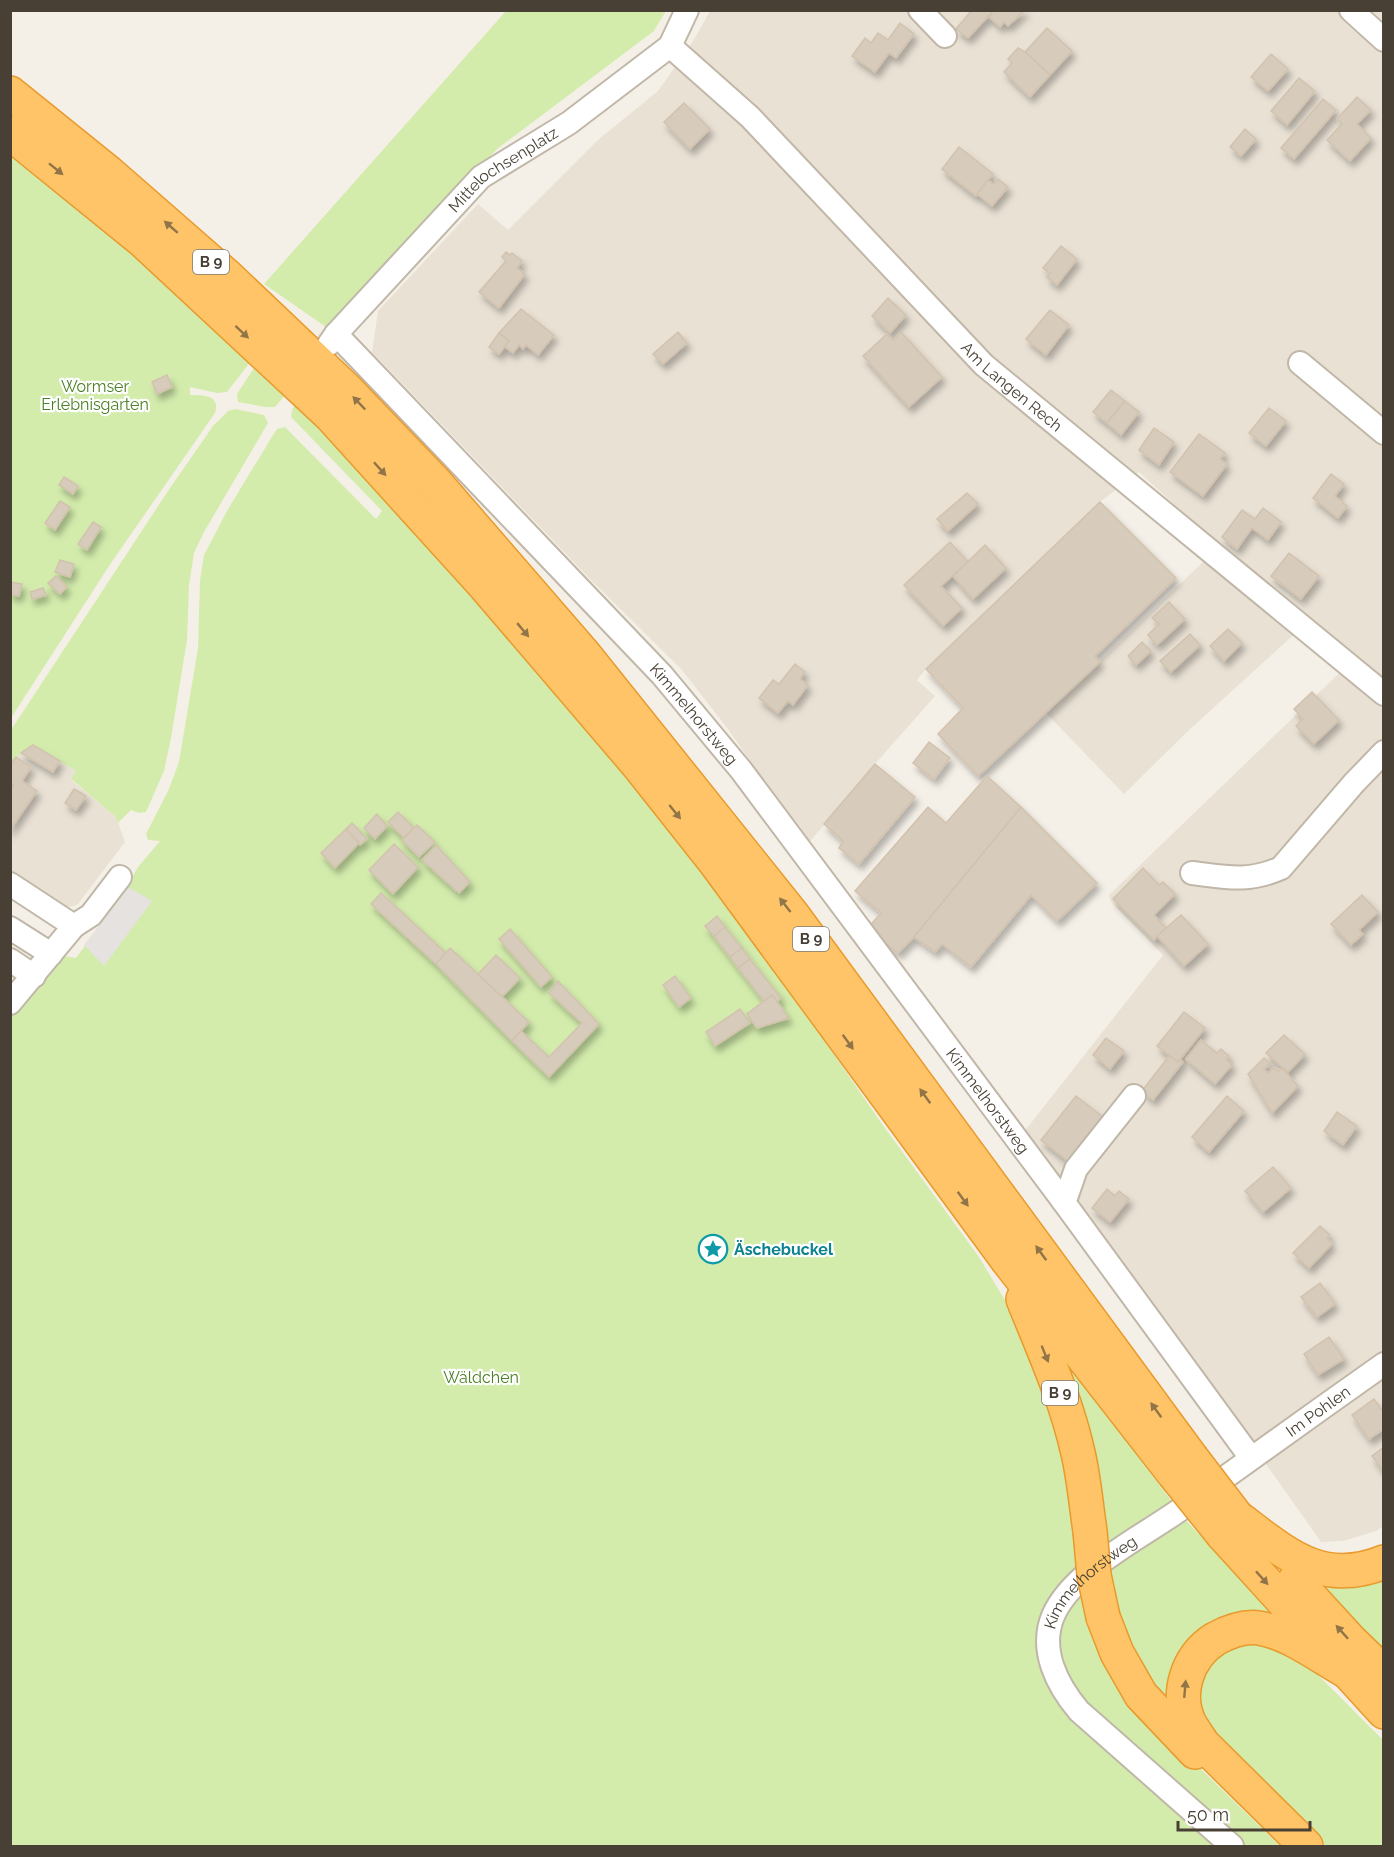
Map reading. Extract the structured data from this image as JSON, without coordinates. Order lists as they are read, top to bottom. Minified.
{"streets":{"highway":["B 9"],"street":["Mittelochsenplatz","Am Langen Rech","Kimmelhorstweg","Im Pohlen"]},"crossings":[["Mittelochsenplatz","Am Langen Rech"],["Mittelochsenplatz","Kimmelhorstweg"],["Kimmelhorstweg","Im Pohlen"]],"parks":["Wormser Erlebnisgarten","Wäldchen"],"places":{"place":["Äschebuckel"]},"scale_bar":"50 m"}
